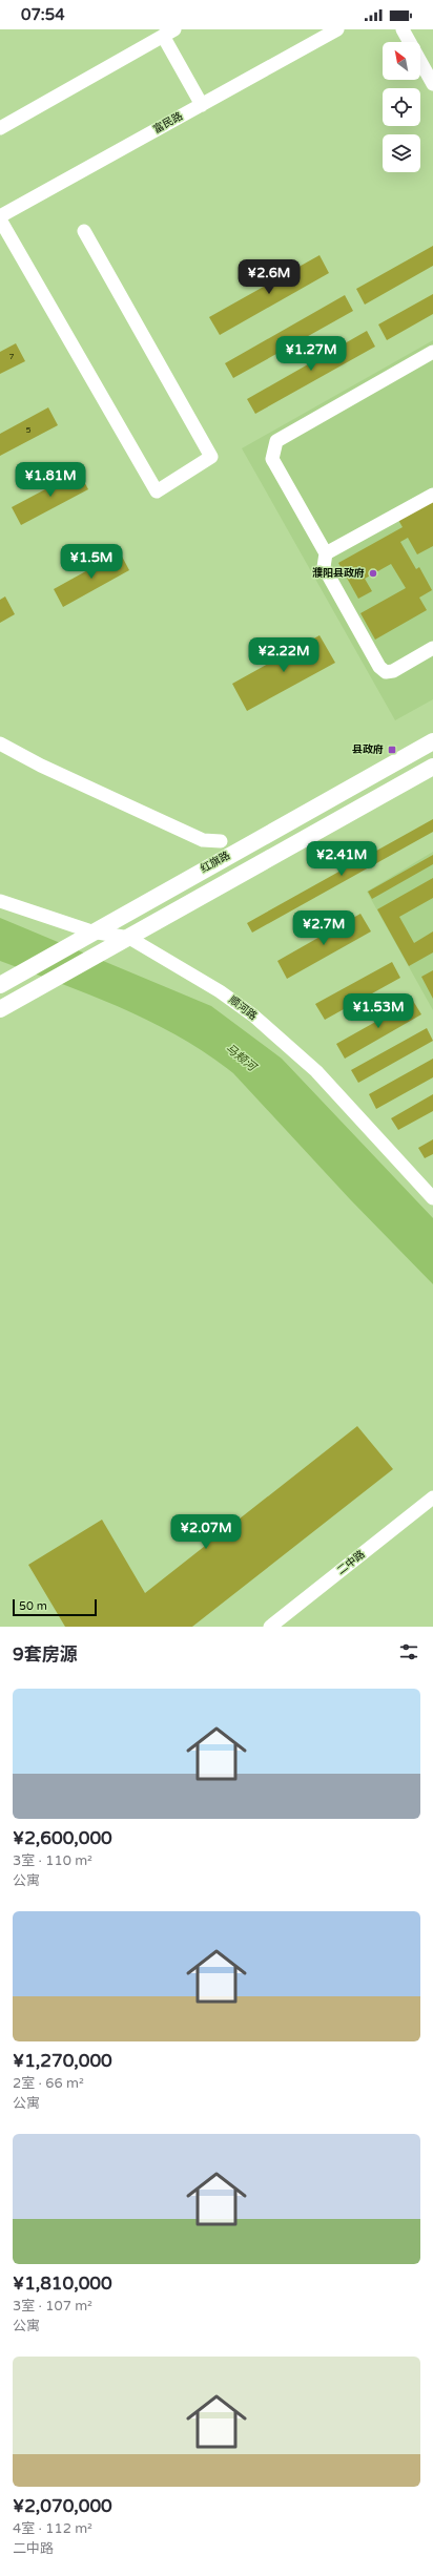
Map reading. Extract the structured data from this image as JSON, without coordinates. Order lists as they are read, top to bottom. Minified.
{"streets":{"main road":["红旗路"],"street":["富民路","顺河路","二中路"]},"crossings":[["红旗路","顺河路"]],"water":["马颊河"],"places":{"other":["濮阳县政府"],"transit":["县政府"]},"house_numbers":["7","5"],"scale_bar":"50 m","north":"top left","page":{"status":"07:54","price":["¥2.6M","¥1.27M","¥1.81M","¥1.5M","¥2.22M","¥2.41M","¥2.7M","¥1.53M","¥2.07M"],"scale":"50 m","heading":"9套房源","list":[{"name":"¥2,600,000","note":"3室 · 110 m² · 公寓"},{"name":"¥1,270,000","note":"2室 · 66 m² · 公寓"},{"name":"¥1,810,000","note":"3室 · 107 m² · 公寓"},{"name":"¥2,070,000","note":"4室 · 112 m² · 二中路"}]}}
